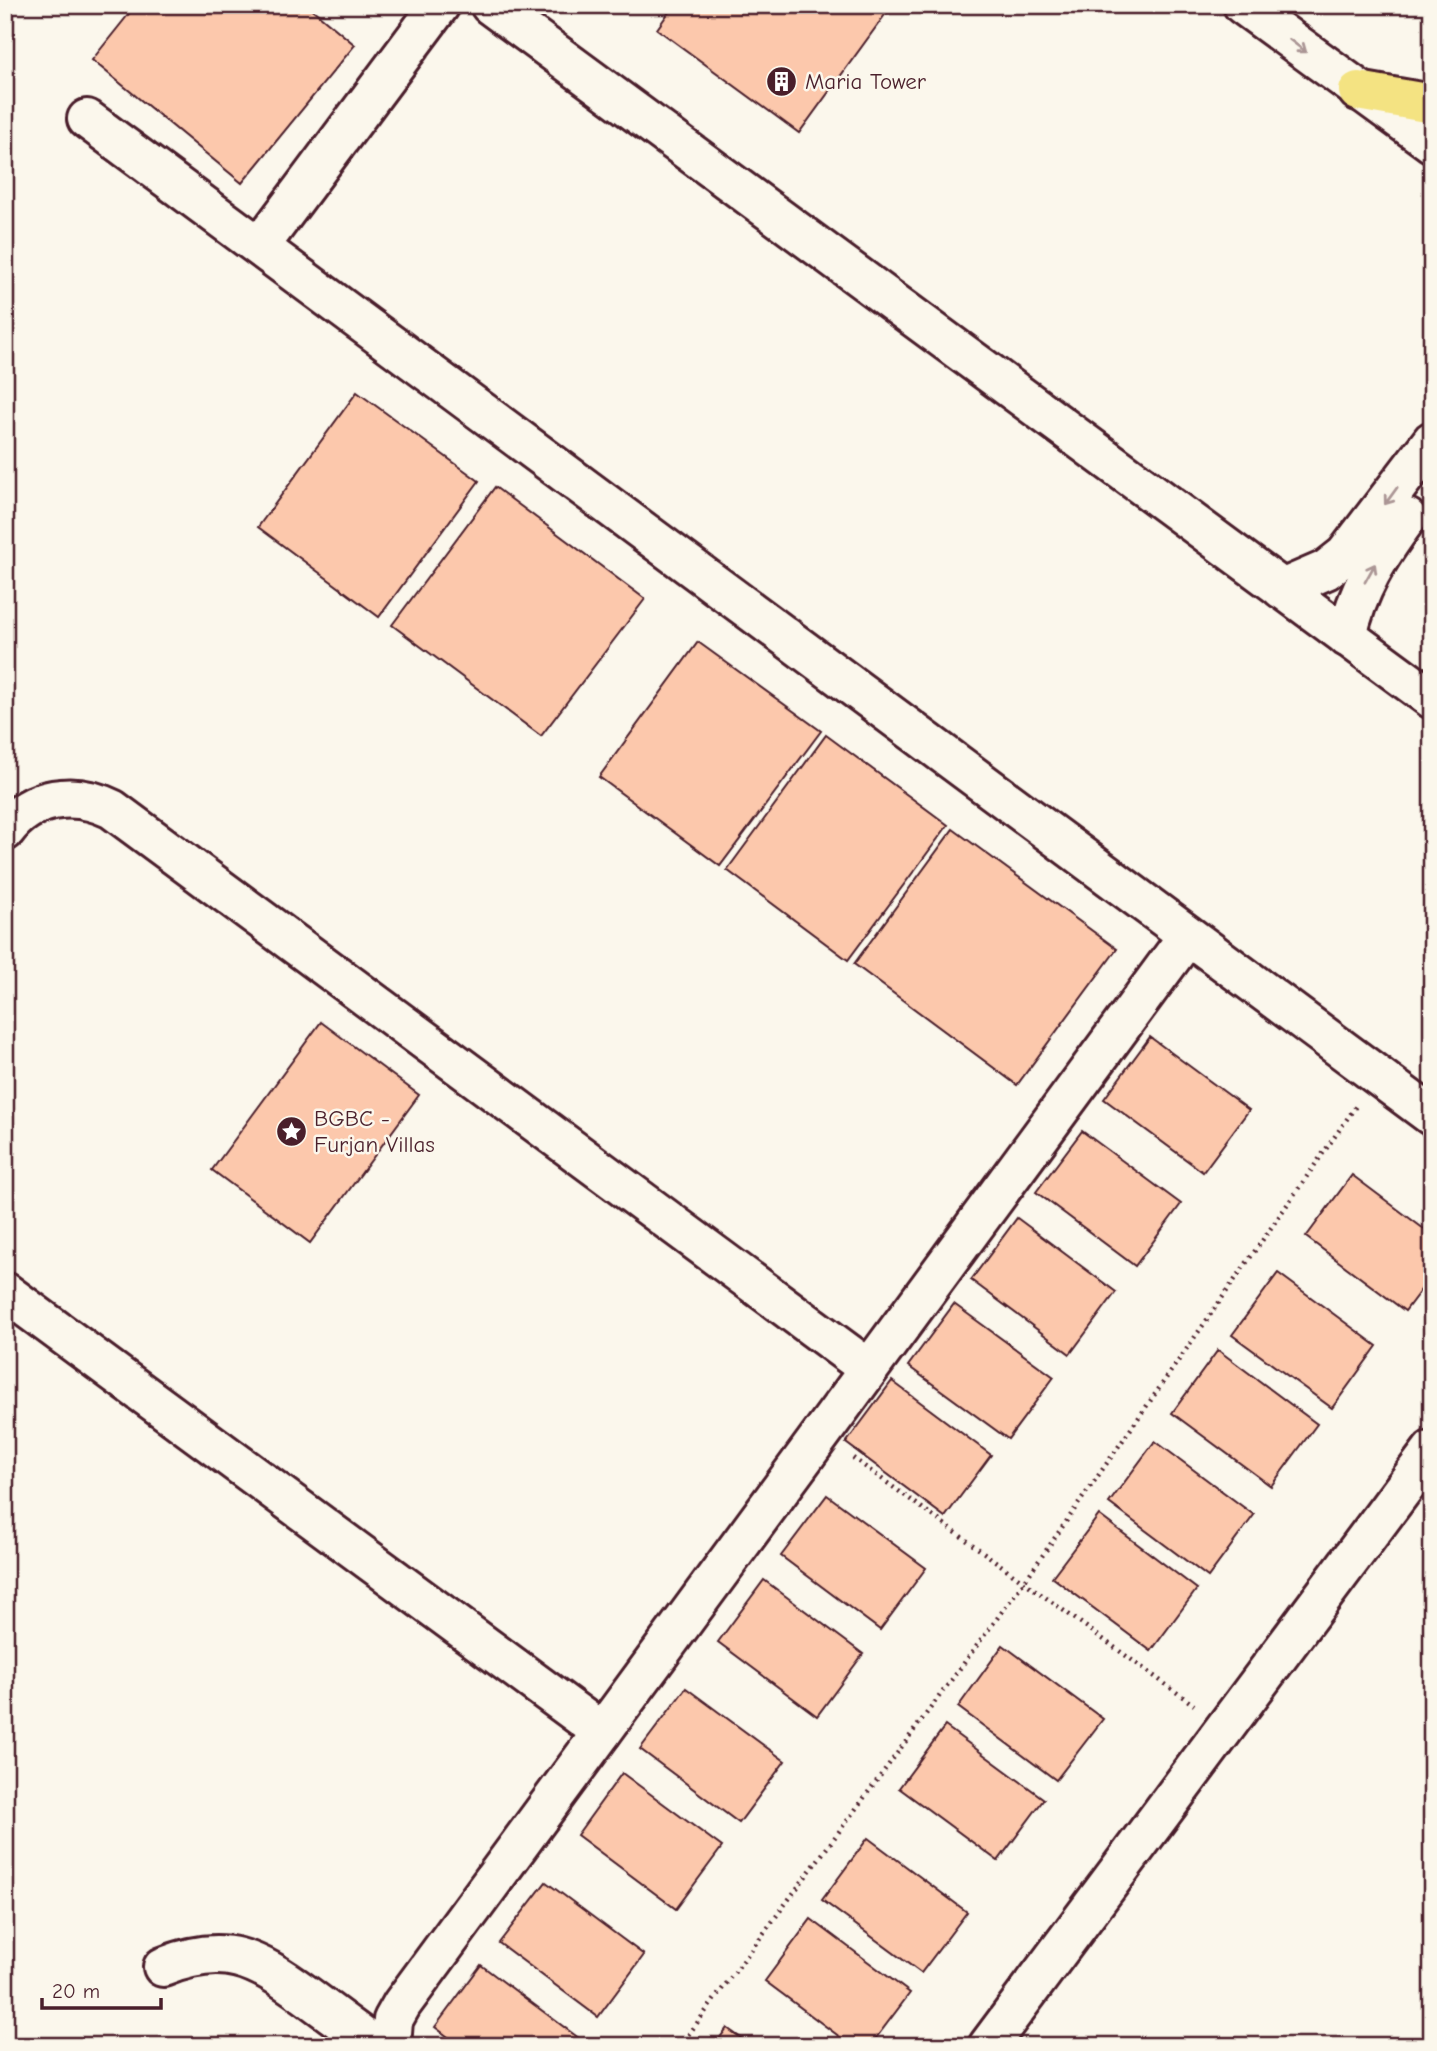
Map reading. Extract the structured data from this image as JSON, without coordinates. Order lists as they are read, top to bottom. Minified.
{"places":{"building":["Maria Tower"],"place":["BGBC - Furjan Villas"]},"scale_bar":"20 m"}
